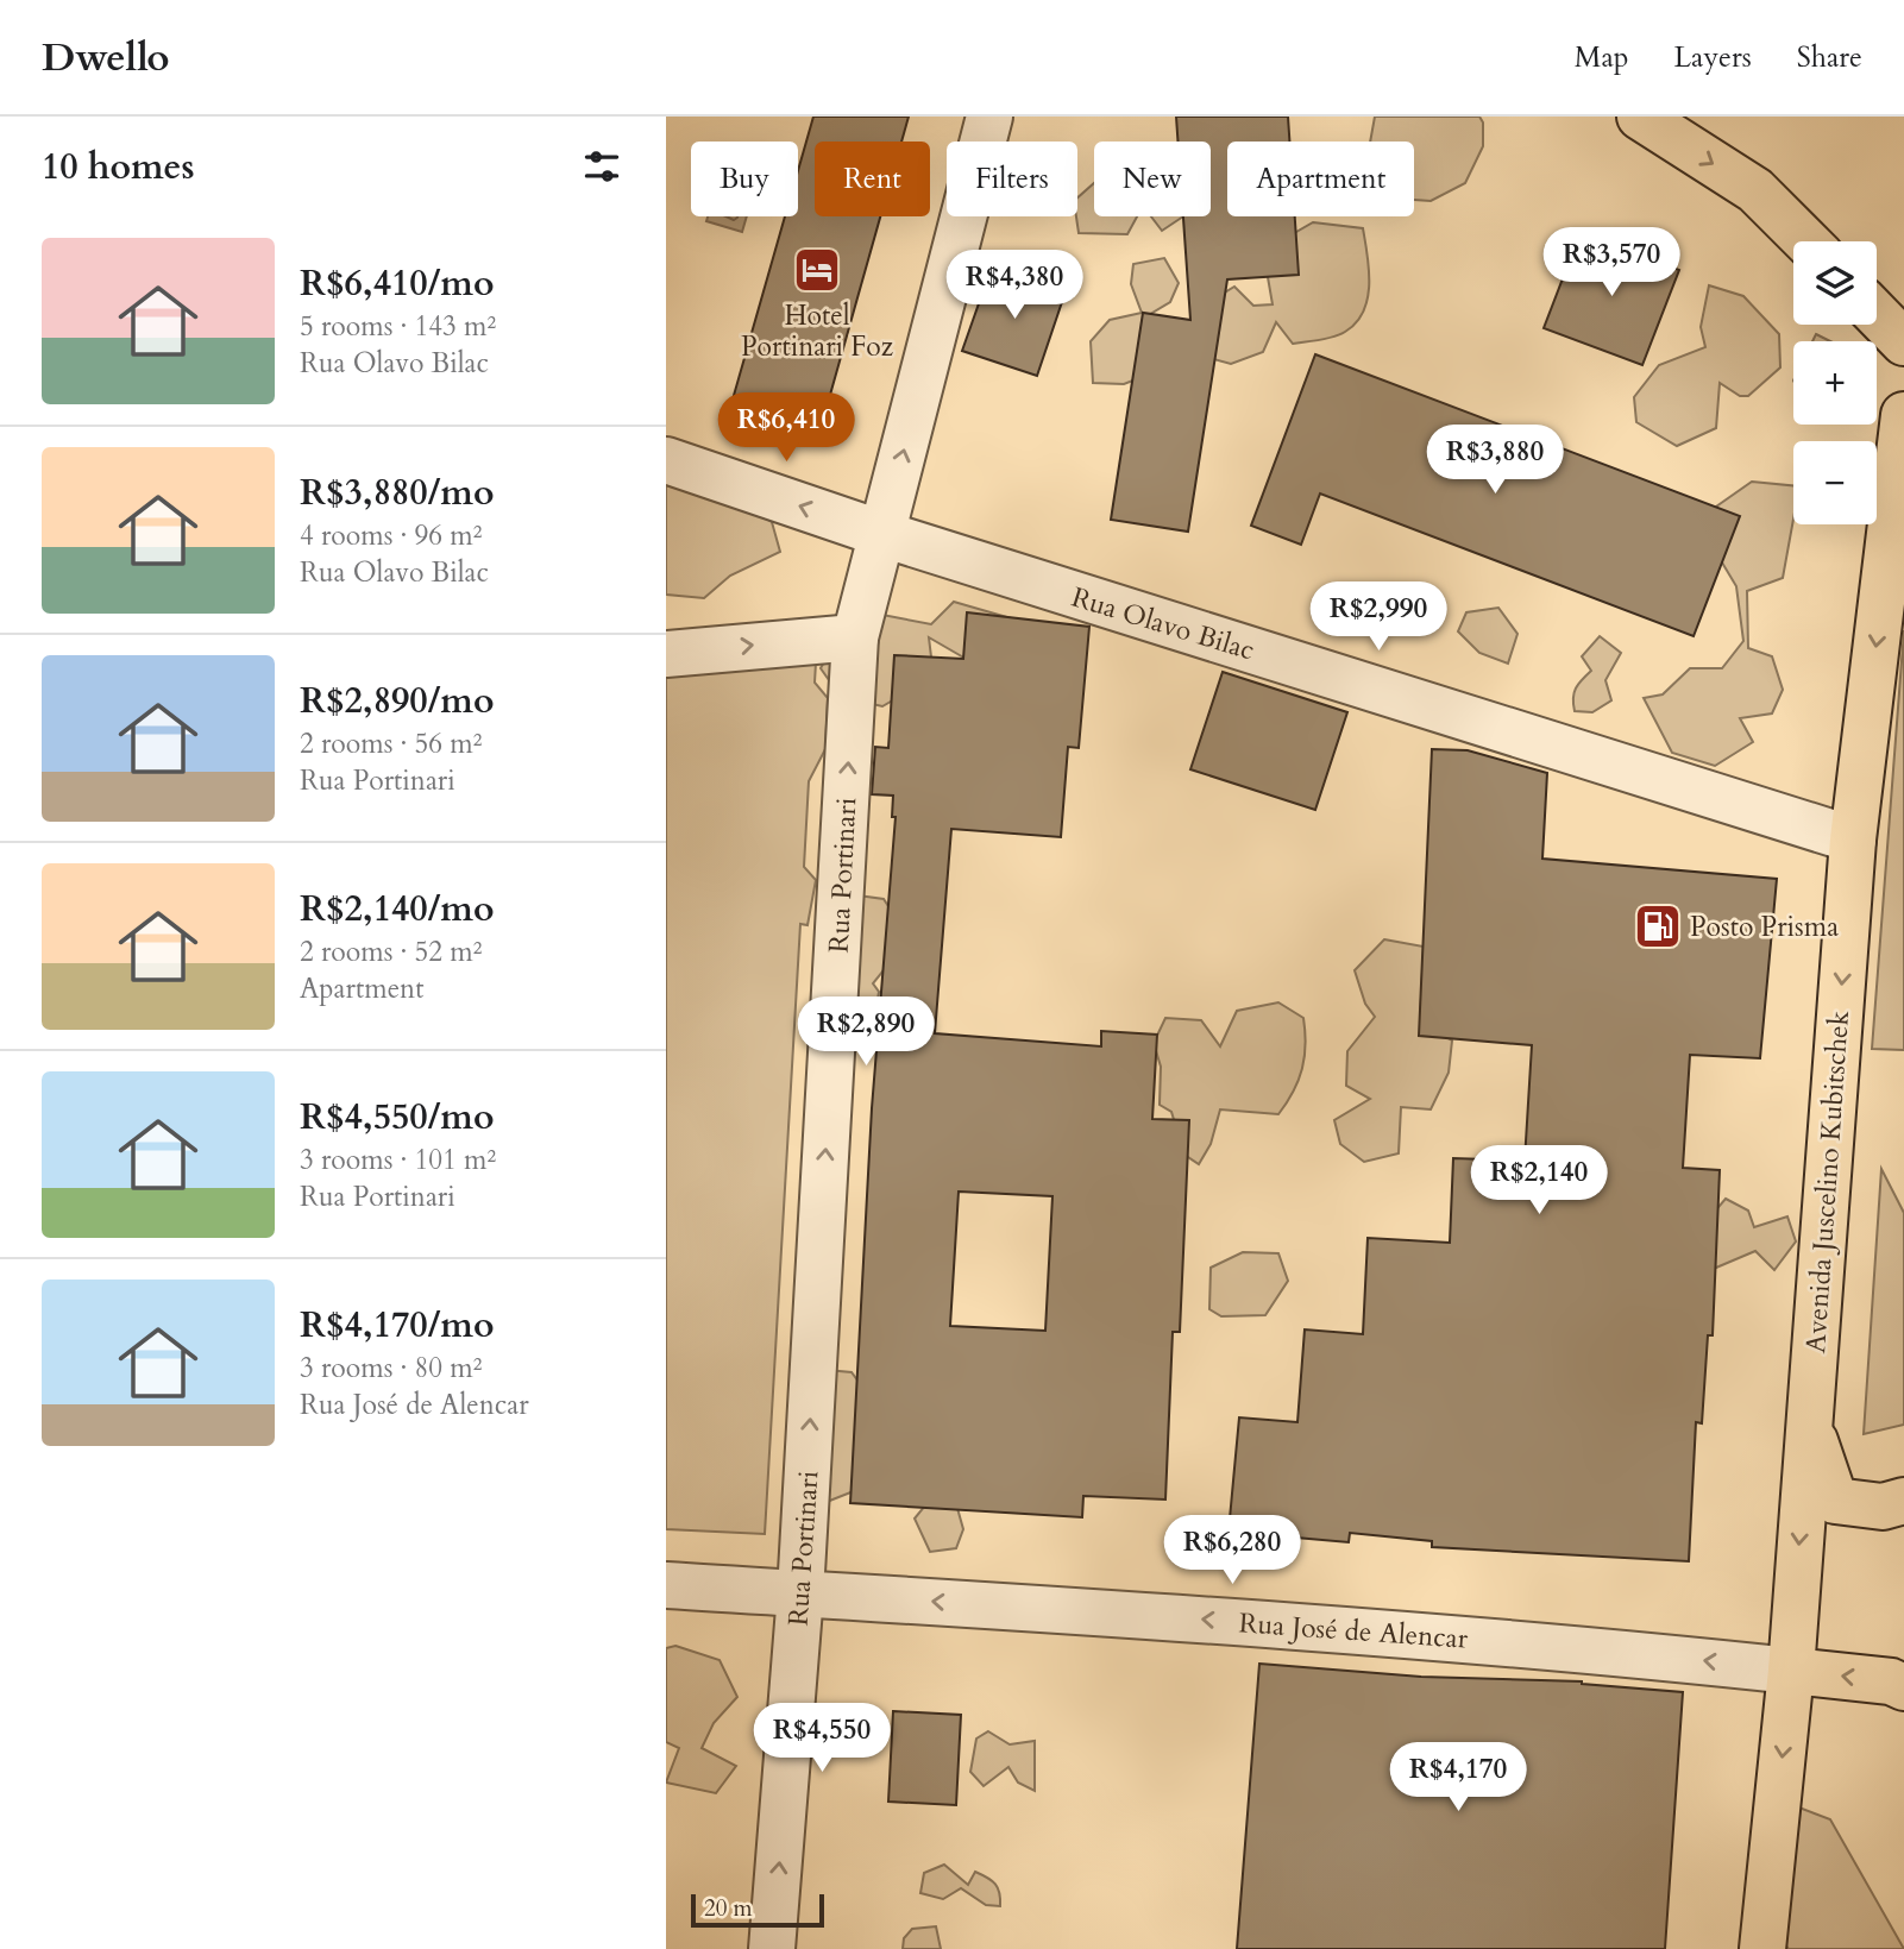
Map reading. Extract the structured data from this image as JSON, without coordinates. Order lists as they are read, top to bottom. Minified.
{"streets":{"main road":["Avenida Juscelino Kubitschek"],"street":["Rua Olavo Bilac","Rua Portinari","Rua José de Alencar"]},"crossings":[["Rua Olavo Bilac","Rua Portinari"],["Rua Olavo Bilac","Avenida Juscelino Kubitschek"],["Rua Portinari","Rua José de Alencar"],["Avenida Juscelino Kubitschek","Rua José de Alencar"]],"one_way":["Rua Portinari","Avenida Juscelino Kubitschek","Rua José de Alencar"],"places":{"hotel":["Hotel Portinari Foz"],"fuel station":["Posto Prisma"]},"scale_bar":"20 m","page":{"header":"Dwello","nav":["Map","Layers","Share"],"heading":"10 homes","chip":["Buy","Rent","Filters","New","Apartment"],"list":[{"name":"R$6,410/mo","note":"5 rooms · 143 m² · Rua Olavo Bilac"},{"name":"R$3,880/mo","note":"4 rooms · 96 m² · Rua Olavo Bilac"},{"name":"R$2,890/mo","note":"2 rooms · 56 m² · Rua Portinari"},{"name":"R$2,140/mo","note":"2 rooms · 52 m² · Apartment"},{"name":"R$4,550/mo","note":"3 rooms · 101 m² · Rua Portinari"},{"name":"R$4,170/mo","note":"3 rooms · 80 m² · Rua José de Alencar"}],"price":["R$3,570","R$4,380","R$6,410","R$3,880","R$2,990","R$2,890","R$2,140","R$6,280","R$4,550","R$4,170"],"map_buttons":["+","−"],"scale":"20 m"}}
